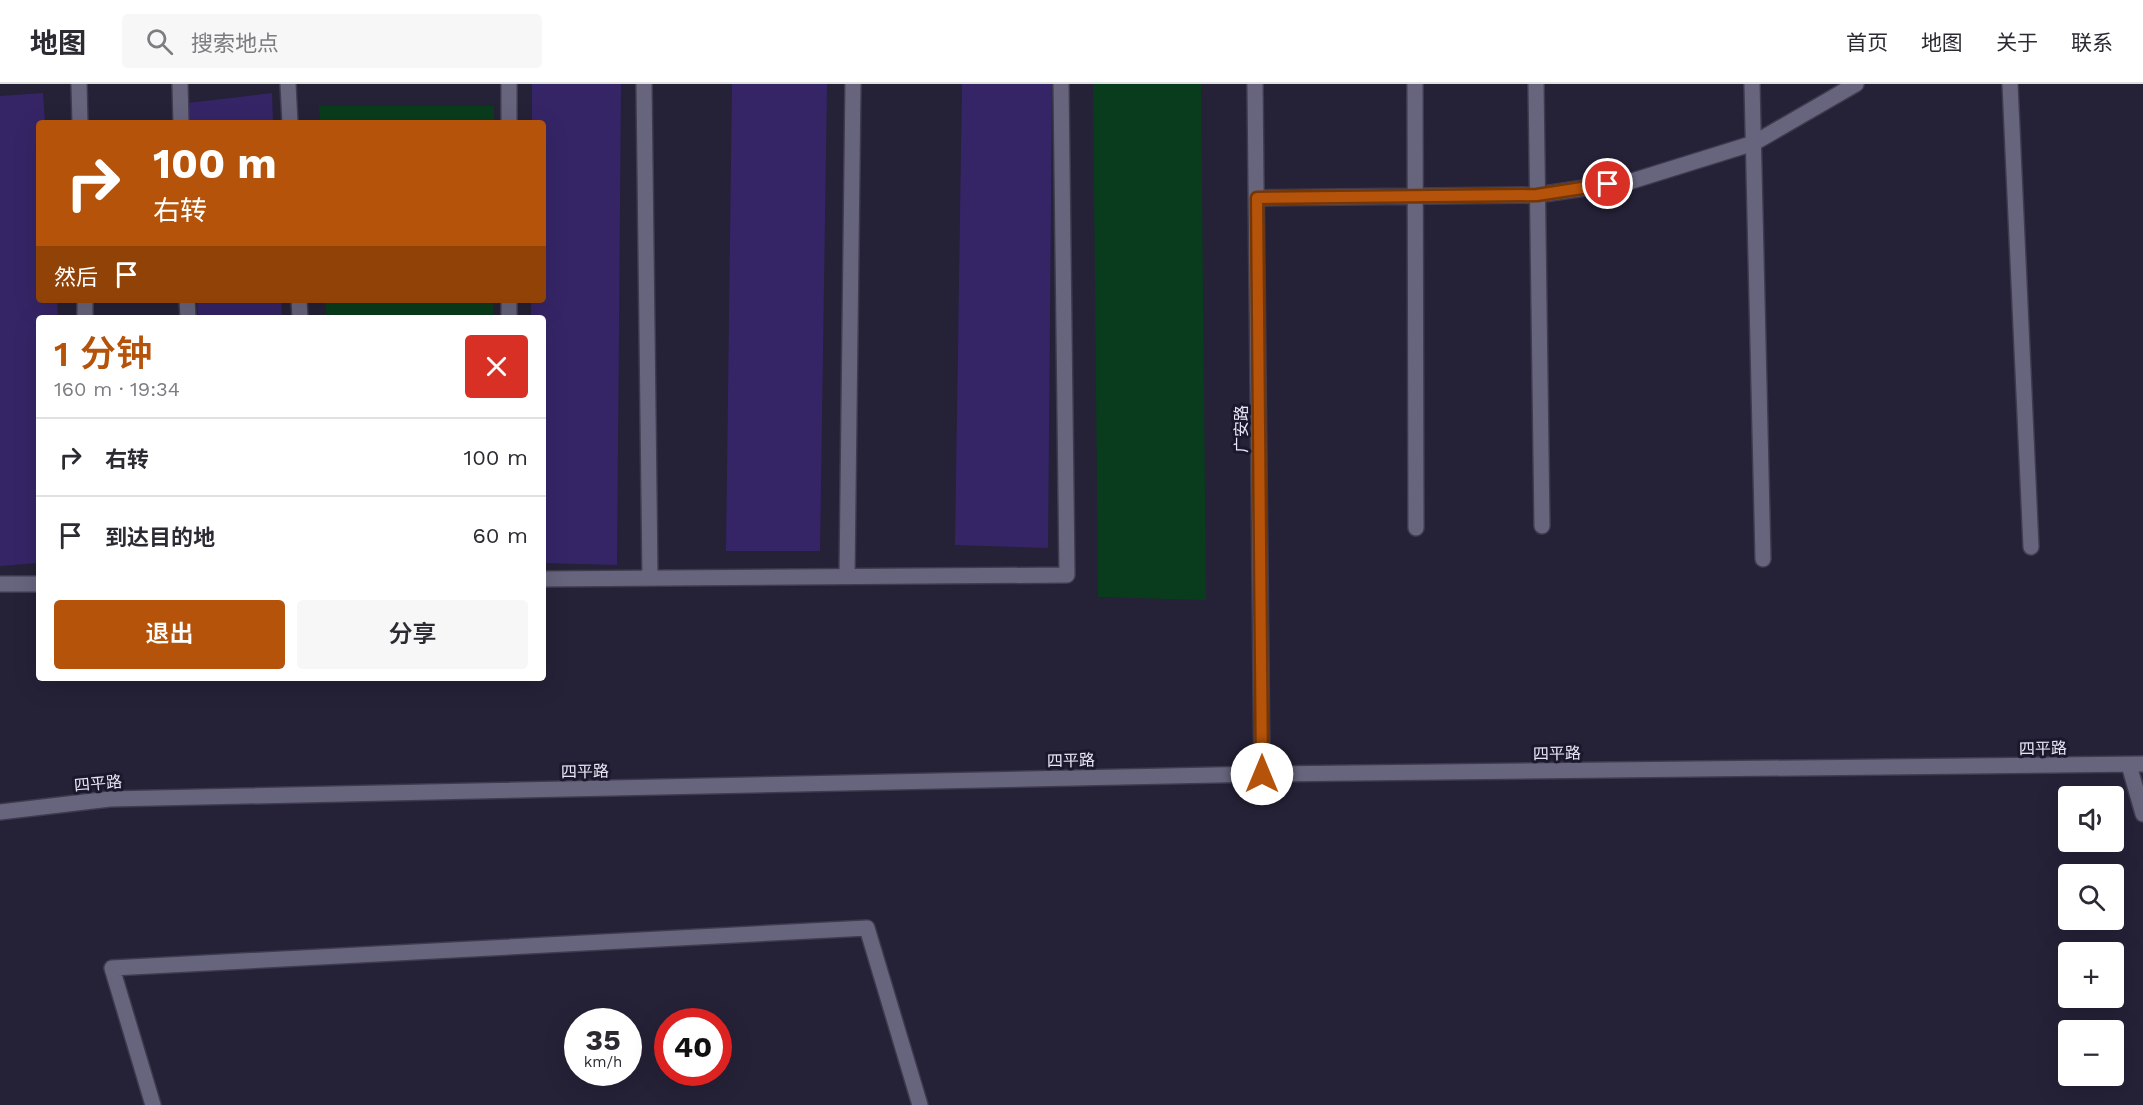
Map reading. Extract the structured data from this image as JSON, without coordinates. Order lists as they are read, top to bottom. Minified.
{"streets":{"street":["广安路","四平路"]},"crossings":[["广安路","四平路"]],"page":{"header":"地图","search":"搜索地点","nav":["首页","地图","关于","联系"],"turn":["100 m","右转"],"then":"然后","heading":["1 分钟","160 m · 19:34"],"list":[{"name":"右转","value":"100 m"},{"name":"到达目的地","value":"60 m"}],"buttons":["退出","分享"],"map_buttons":["+","−"],"speed":"35 km/h","limit":"40"}}
